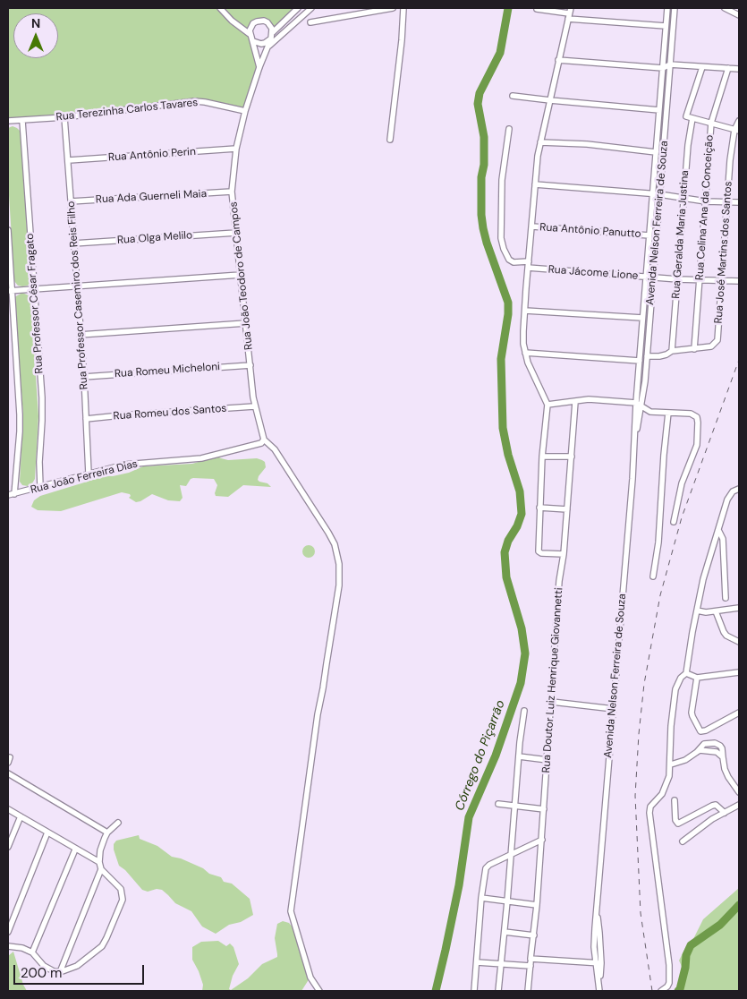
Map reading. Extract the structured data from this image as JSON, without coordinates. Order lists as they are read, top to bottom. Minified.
{"streets":{"street":["Rua Terezinha Carlos Tavares","Rua Antônio Perin","Rua Ada Guerneli Maia","Rua Celina Ana da Conceição","Avenida Nelson Ferreira de Souza","Rua Antônio Panutto","Rua Geralda Maria Justina","Rua Olga Melilo","Rua José Martins dos Santos","Rua Jácome Lione","Rua João Teodoro de Campos","Rua Professor Casemiro dos Reis Filho","Rua Professor César Fragato","Rua Romeu Micheloni","Rua Romeu dos Santos","Rua João Ferreira Dias","Rua Doutor Luiz Henrique Giovannetti"]},"crossings":[["Rua Terezinha Carlos Tavares","Rua João Teodoro de Campos"],["Rua Terezinha Carlos Tavares","Rua Professor Casemiro dos Reis Filho"],["Rua Terezinha Carlos Tavares","Rua Professor César Fragato"],["Rua Antônio Perin","Rua João Teodoro de Campos"],["Rua Antônio Perin","Rua Professor Casemiro dos Reis Filho"],["Rua Ada Guerneli Maia","Rua João Teodoro de Campos"],["Rua Ada Guerneli Maia","Rua Professor Casemiro dos Reis Filho"],["Rua Celina Ana da Conceição","Rua José Martins dos Santos"],["Rua Celina Ana da Conceição","Rua Jácome Lione"],["Avenida Nelson Ferreira de Souza","Rua Antônio Panutto"],["Avenida Nelson Ferreira de Souza","Rua Jácome Lione"],["Avenida Nelson Ferreira de Souza","Rua Doutor Luiz Henrique Giovannetti"],["Rua Geralda Maria Justina","Rua Jácome Lione"],["Rua Olga Melilo","Rua João Teodoro de Campos"],["Rua Olga Melilo","Rua Professor Casemiro dos Reis Filho"],["Rua José Martins dos Santos","Rua Jácome Lione"],["Rua João Teodoro de Campos","Rua Romeu Micheloni"],["Rua João Teodoro de Campos","Rua Romeu dos Santos"],["Rua João Teodoro de Campos","Rua João Ferreira Dias"],["Rua Professor Casemiro dos Reis Filho","Rua Romeu Micheloni"],["Rua Professor Casemiro dos Reis Filho","Rua Romeu dos Santos"],["Rua Professor Casemiro dos Reis Filho","Rua João Ferreira Dias"],["Rua Professor César Fragato","Rua João Ferreira Dias"]],"water":["Córrego do Piçarrão"],"scale_bar":"200 m","north":"top"}
